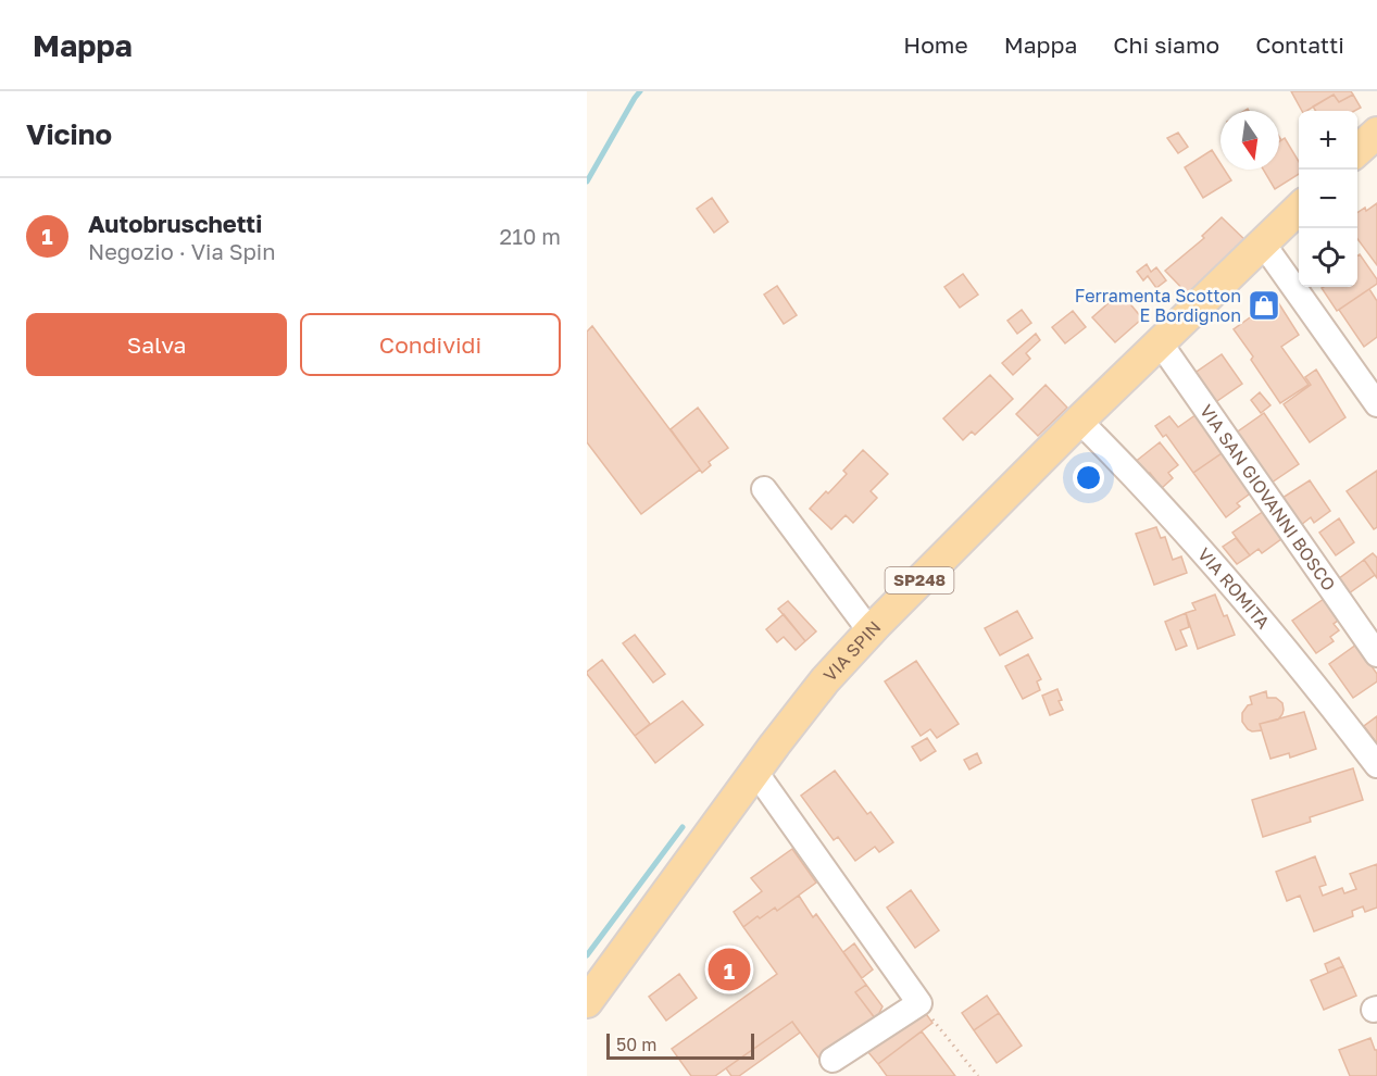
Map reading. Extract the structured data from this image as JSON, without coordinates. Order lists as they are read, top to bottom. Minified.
{"streets":{"main road":["SP248","VIA SPIN"],"street":["VIA SAN GIOVANNI BOSCO","VIA ROMITA"]},"crossings":[["VIA SAN GIOVANNI BOSCO","VIA SPIN"],["VIA ROMITA","VIA SPIN"]],"places":{"shop":["Ferramenta Scotton E Bordignon"]},"scale_bar":"50 m","north":"bottom","page":{"header":"Mappa","nav":["Home","Mappa","Chi siamo","Contatti"],"heading":"Vicino","map_buttons":["+","−"],"list":[{"mark":"1","name":"Autobruschetti","note":"Negozio · Via Spin","value":"210 m"}],"buttons":["Salva","Condividi"],"pins":"1","scale":"50 m"}}
